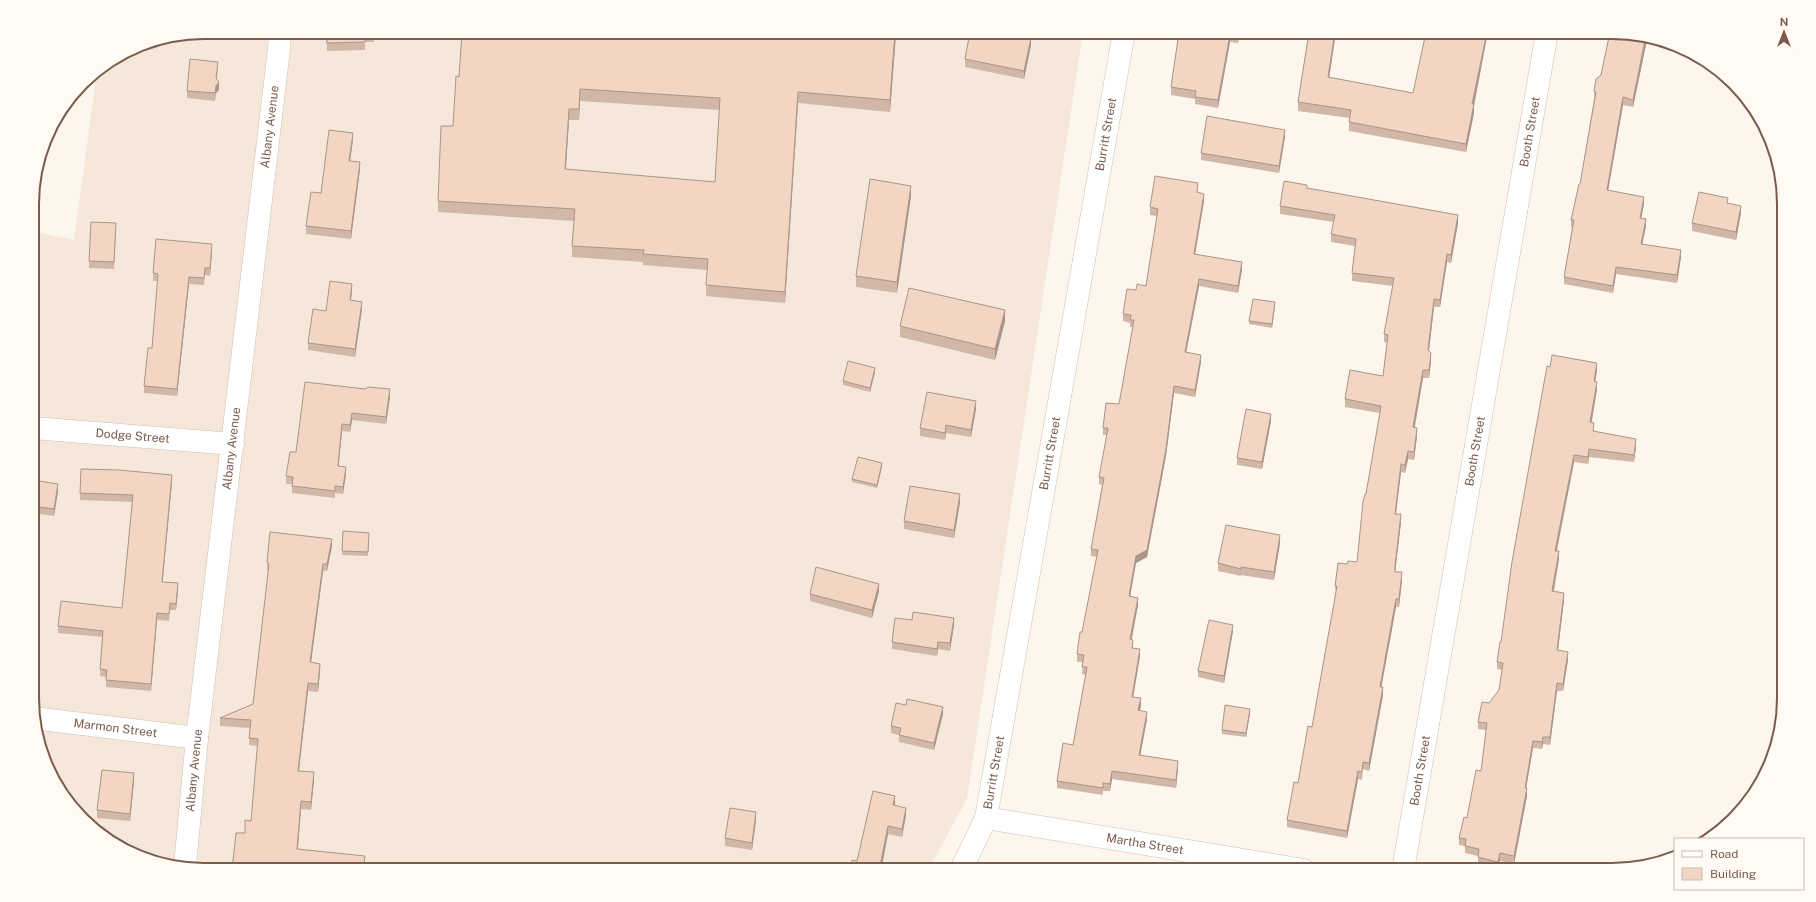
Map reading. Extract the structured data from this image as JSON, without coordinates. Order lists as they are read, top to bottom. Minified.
{"streets":{"street":["Albany Avenue","Booth Street","Burritt Street","Dodge Street","Marmon Street","Martha Street"]},"crossings":[["Albany Avenue","Dodge Street"],["Albany Avenue","Marmon Street"],["Burritt Street","Martha Street"]],"legend":["Road","Building"],"north":"top"}
